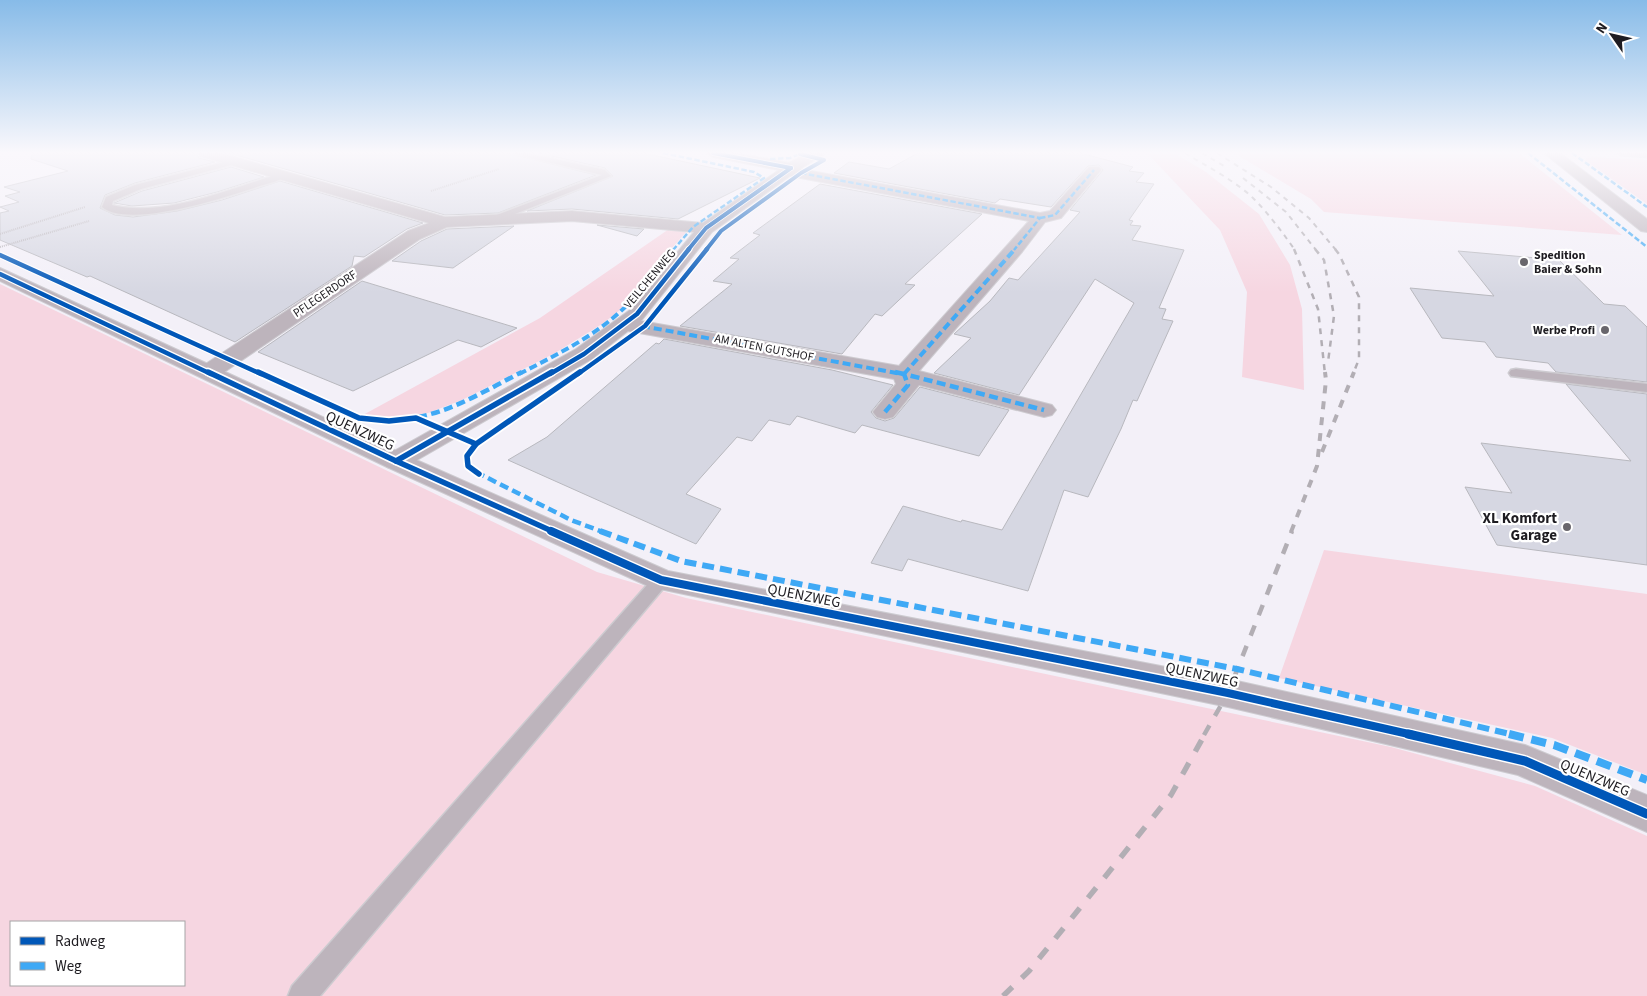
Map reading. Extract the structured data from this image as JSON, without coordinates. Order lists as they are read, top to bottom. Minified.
{"streets":{"street":["VEILCHENWEG","PFLEGERDORF","AM ALTEN GUTSHOF","QUENZWEG"]},"crossings":[["VEILCHENWEG","PFLEGERDORF"],["VEILCHENWEG","AM ALTEN GUTSHOF"],["VEILCHENWEG","QUENZWEG"],["PFLEGERDORF","QUENZWEG"]],"places":["Spedition Baier & Sohn","Werbe Profi","XL Komfort Garage"],"legend":["Radweg","Weg"],"north":"top left"}
